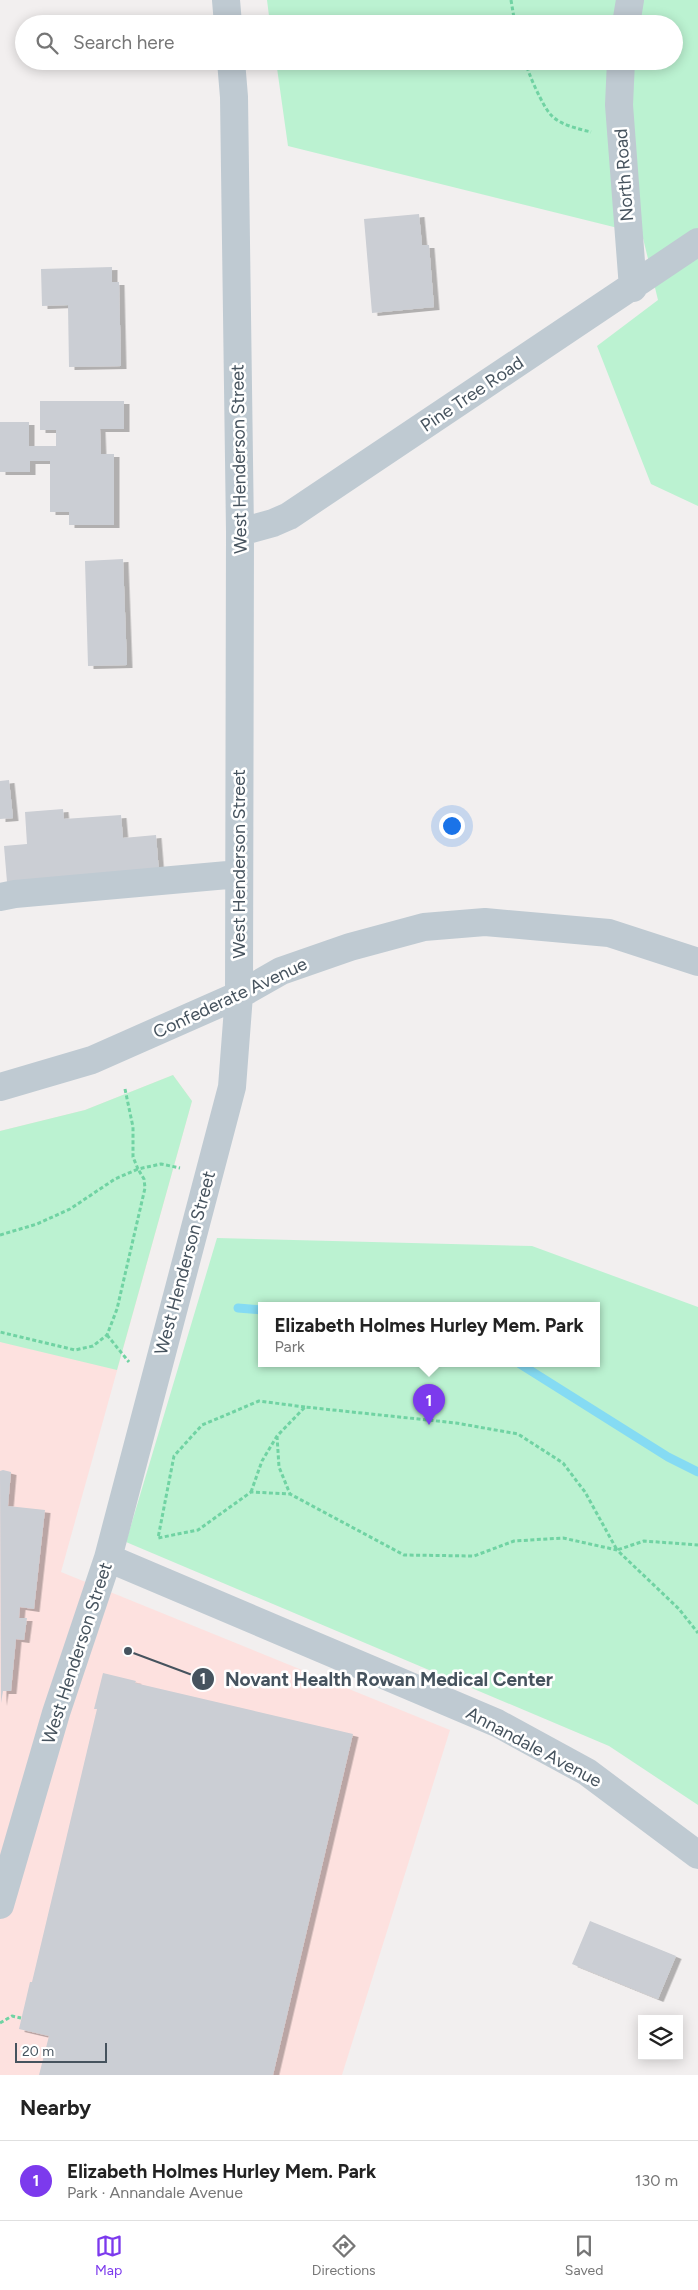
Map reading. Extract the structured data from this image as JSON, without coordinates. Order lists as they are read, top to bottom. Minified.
{"streets":{"street":["North Road","Pine Tree Road","West Henderson Street","Confederate Avenue","Annandale Avenue"]},"crossings":[["North Road","Pine Tree Road"],["Pine Tree Road","West Henderson Street"],["West Henderson Street","Confederate Avenue"],["West Henderson Street","Annandale Avenue"]],"places":["Novant Health Rowan Medical Center"],"scale_bar":"20 m","page":{"search":"Search here","popup":["Elizabeth Holmes Hurley Mem. Park","Park"],"pins":"1","scale":"20 m","heading":"Nearby","list":[{"mark":"1","name":"Elizabeth Holmes Hurley Mem. Park","note":"Park · Annandale Avenue","value":"130 m"}],"nav":["Map","Directions","Saved"]}}
